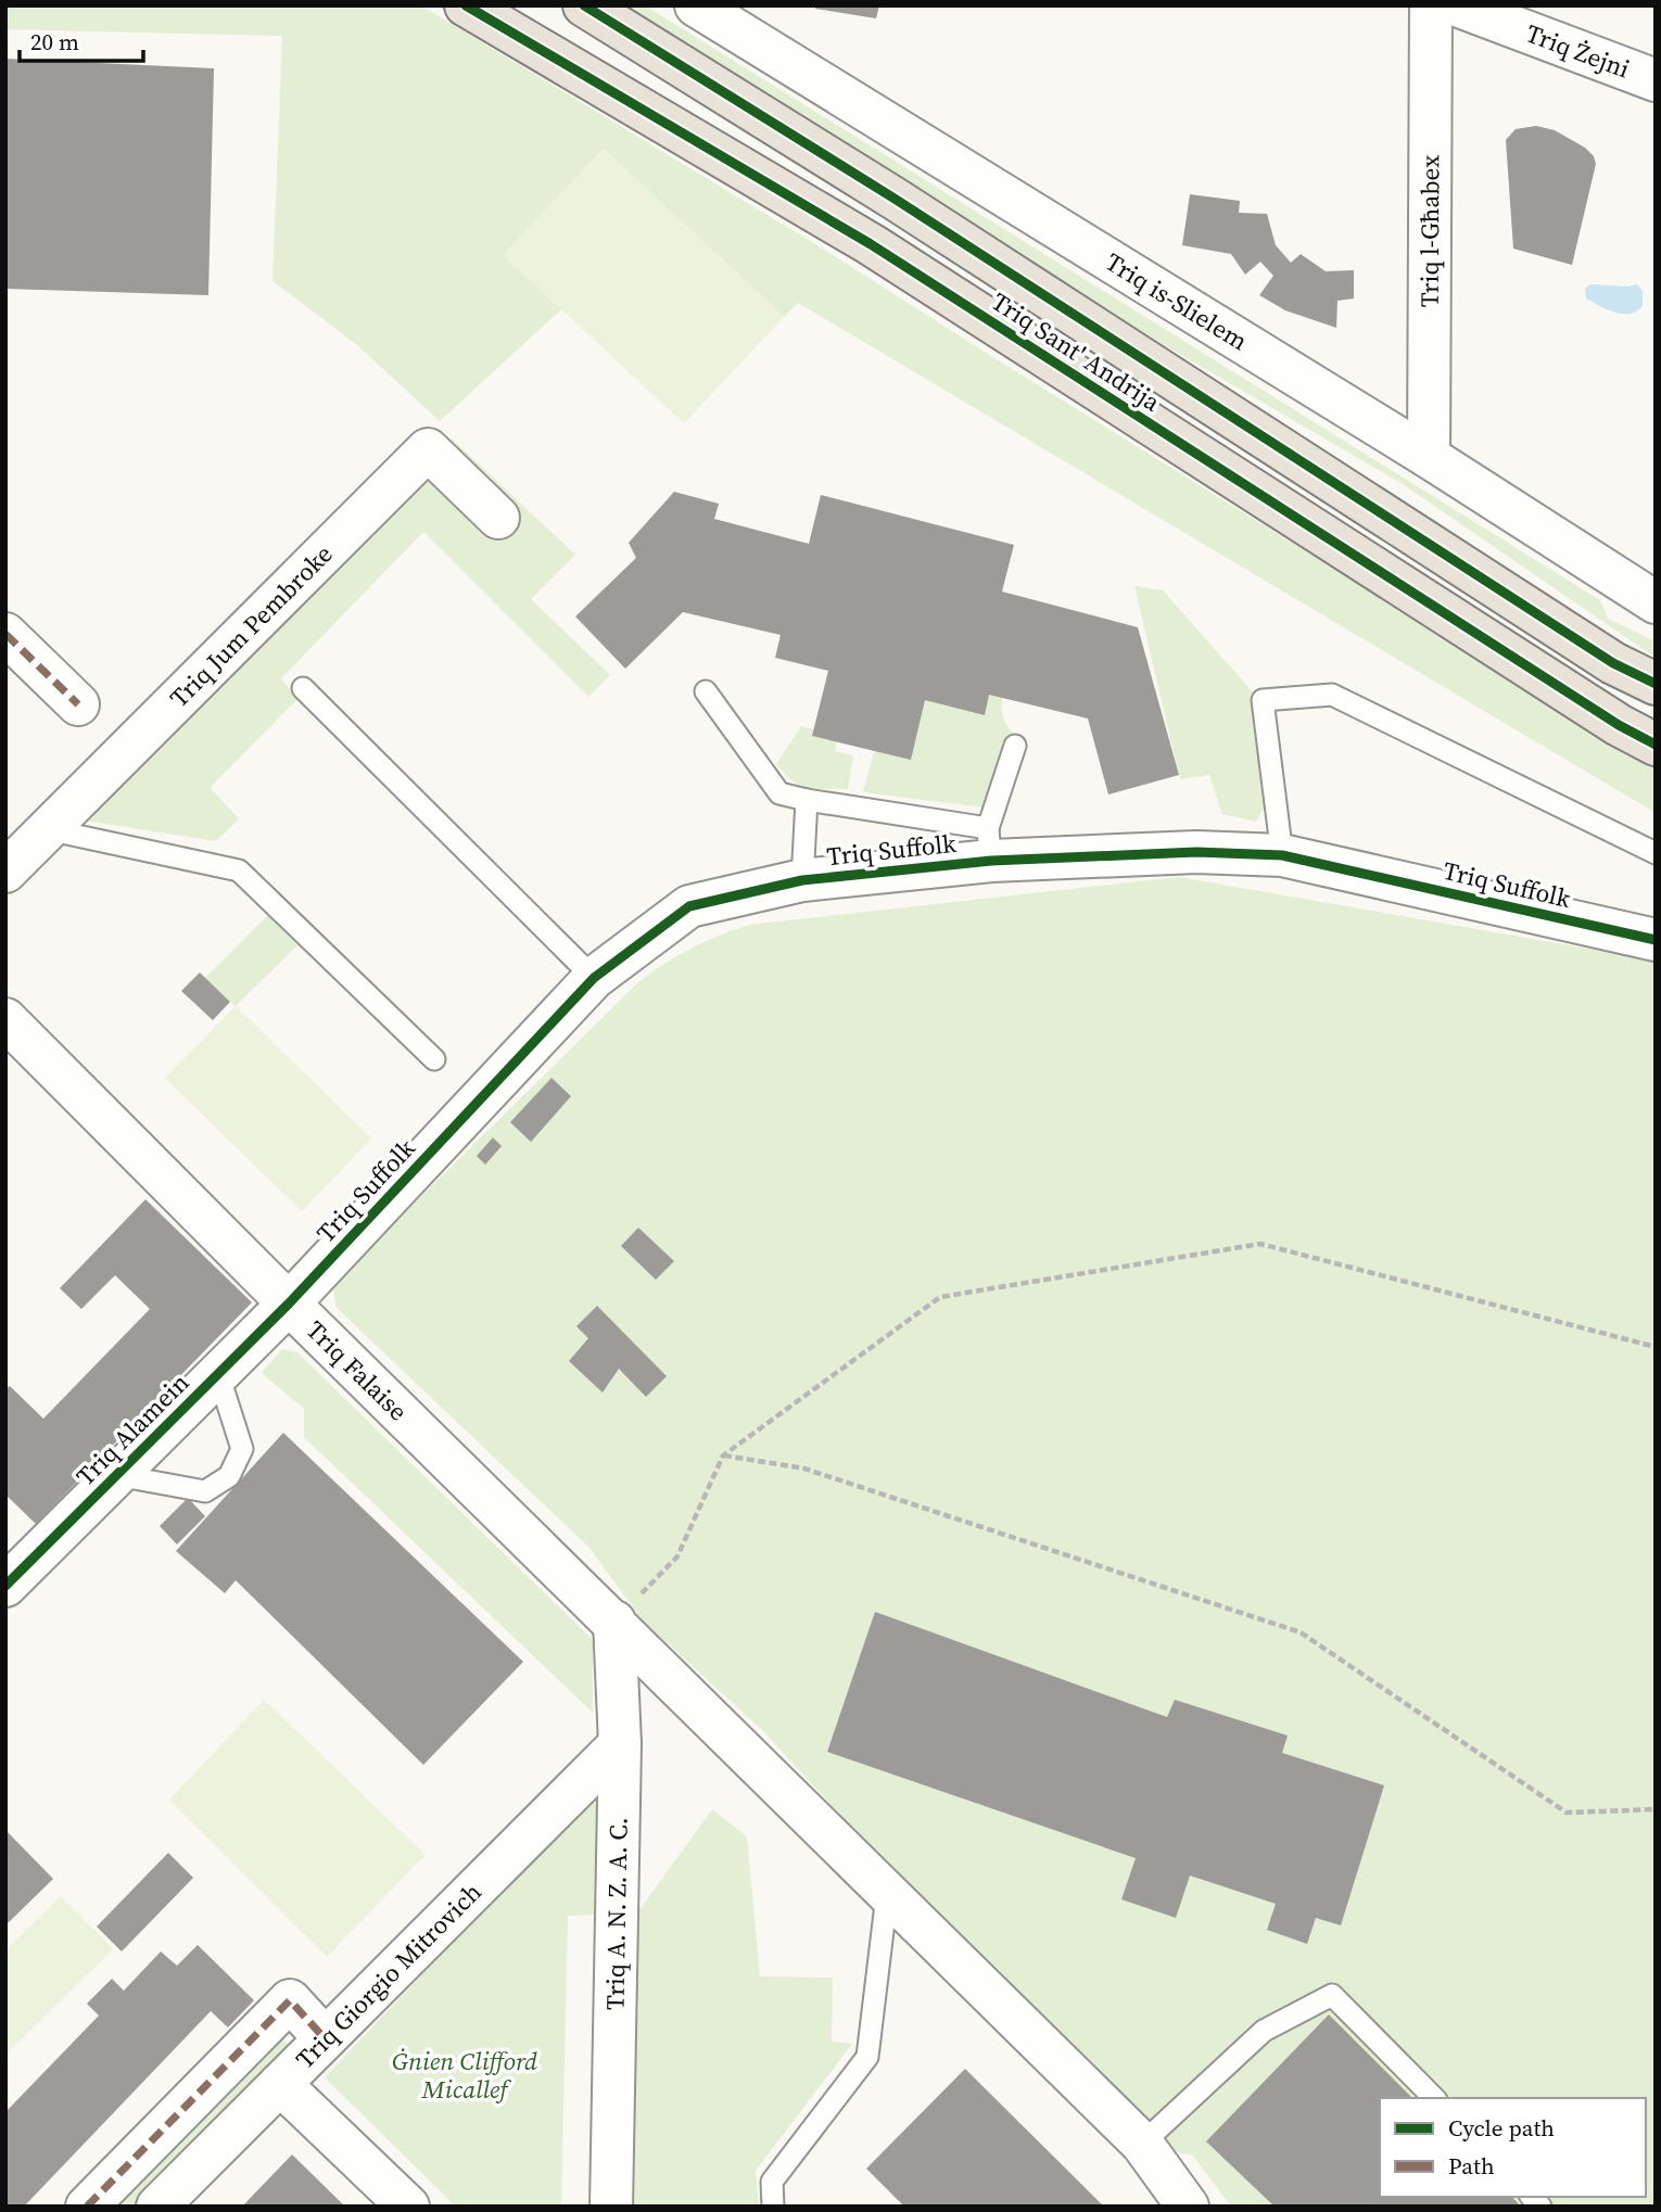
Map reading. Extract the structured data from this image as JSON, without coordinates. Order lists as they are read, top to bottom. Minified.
{"streets":{"highway":["Triq Sant' Andrija"],"street":["Triq Żejni","Triq l-Għabex","Triq is-Slielem","Triq Jum Pembroke","Triq Suffolk","Triq Falaise","Triq Alamein","Triq A. N. Z. A. C.","Triq Giorgio Mitrovich"]},"crossings":[["Triq l-Għabex","Triq is-Slielem"],["Triq Suffolk","Triq Falaise"],["Triq Suffolk","Triq Alamein"],["Triq Falaise","Triq Alamein"],["Triq Falaise","Triq A. N. Z. A. C."],["Triq A. N. Z. A. C.","Triq Giorgio Mitrovich"]],"parks":["Ġnien Clifford Micallef"],"legend":["Cycle path","Path"],"scale_bar":"20 m"}
